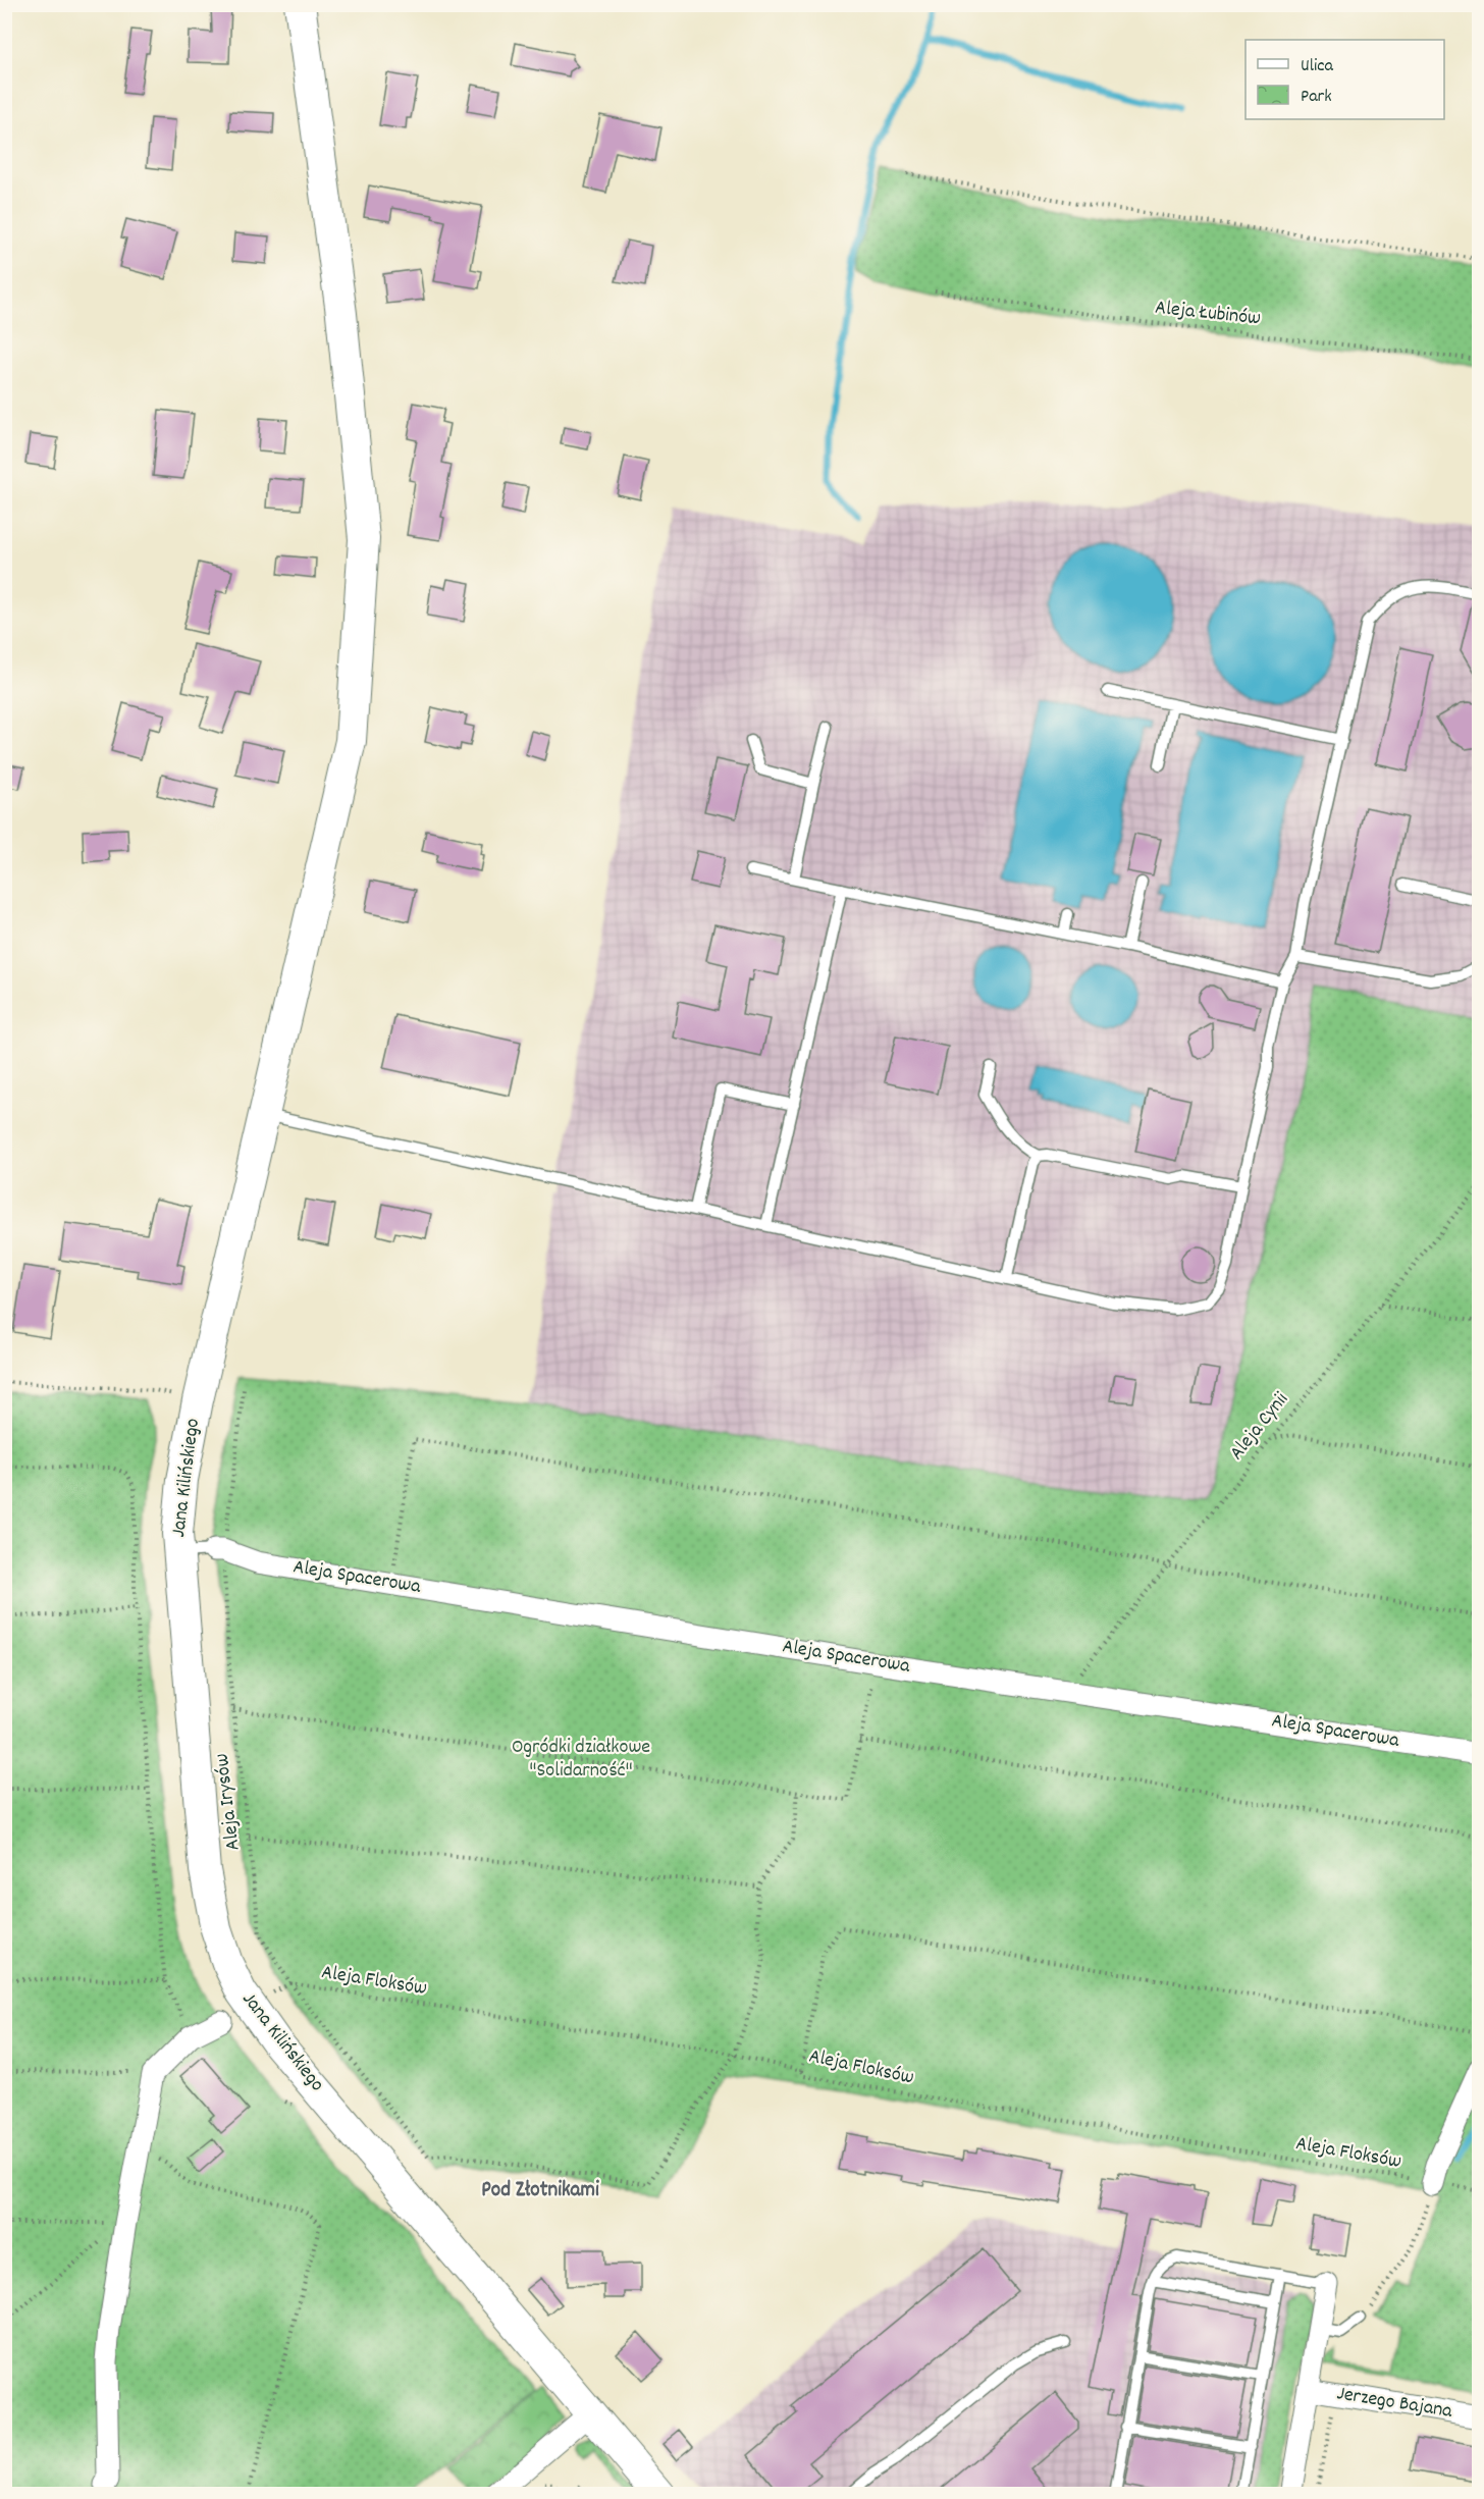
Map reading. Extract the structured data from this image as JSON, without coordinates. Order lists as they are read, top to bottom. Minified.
{"streets":{"street":["Jana Kilińskiego","Aleja Spacerowa","Jerzego Bajana"],"path":["Aleja Łubinów","Aleja Cynii","Aleja Irysów","Aleja Floksów"]},"crossings":[["Aleja Cynii","Aleja Spacerowa"],["Aleja Spacerowa","Aleja Irysów"],["Aleja Irysów","Aleja Floksów"]],"districts":["Pod Złotnikami"],"parks":["Ogródki działkowe \"Solidarność\""],"legend":["Ulica","Park"]}
